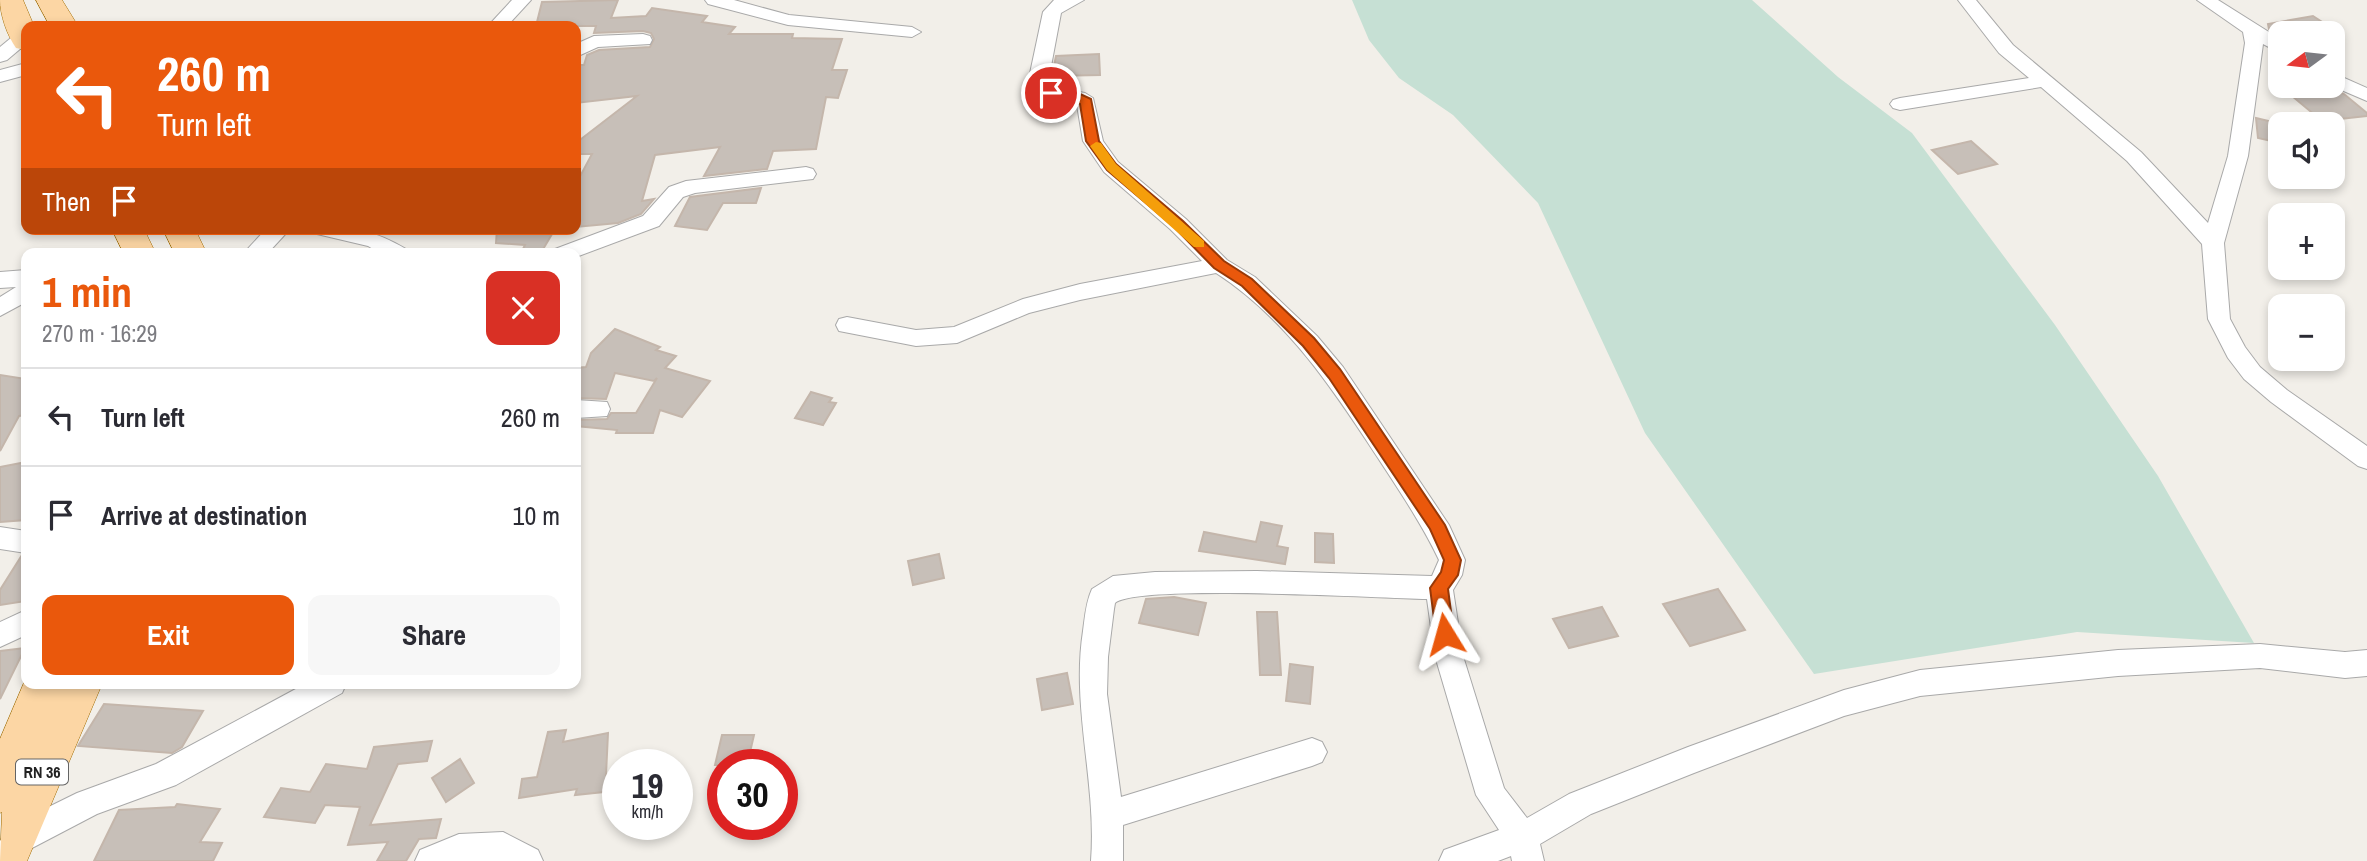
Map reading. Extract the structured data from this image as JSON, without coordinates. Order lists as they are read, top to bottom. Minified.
{"streets":{"main road":["RN 36"]},"north":"left","page":{"map_buttons":["+","−"],"turn":["260 m","Turn left"],"then":"Then","heading":["1 min","270 m · 16:29"],"list":[{"name":"Turn left","value":"260 m"},{"name":"Arrive at destination","value":"10 m"}],"buttons":["Exit","Share"],"speed":"19 km/h","limit":"30"}}
